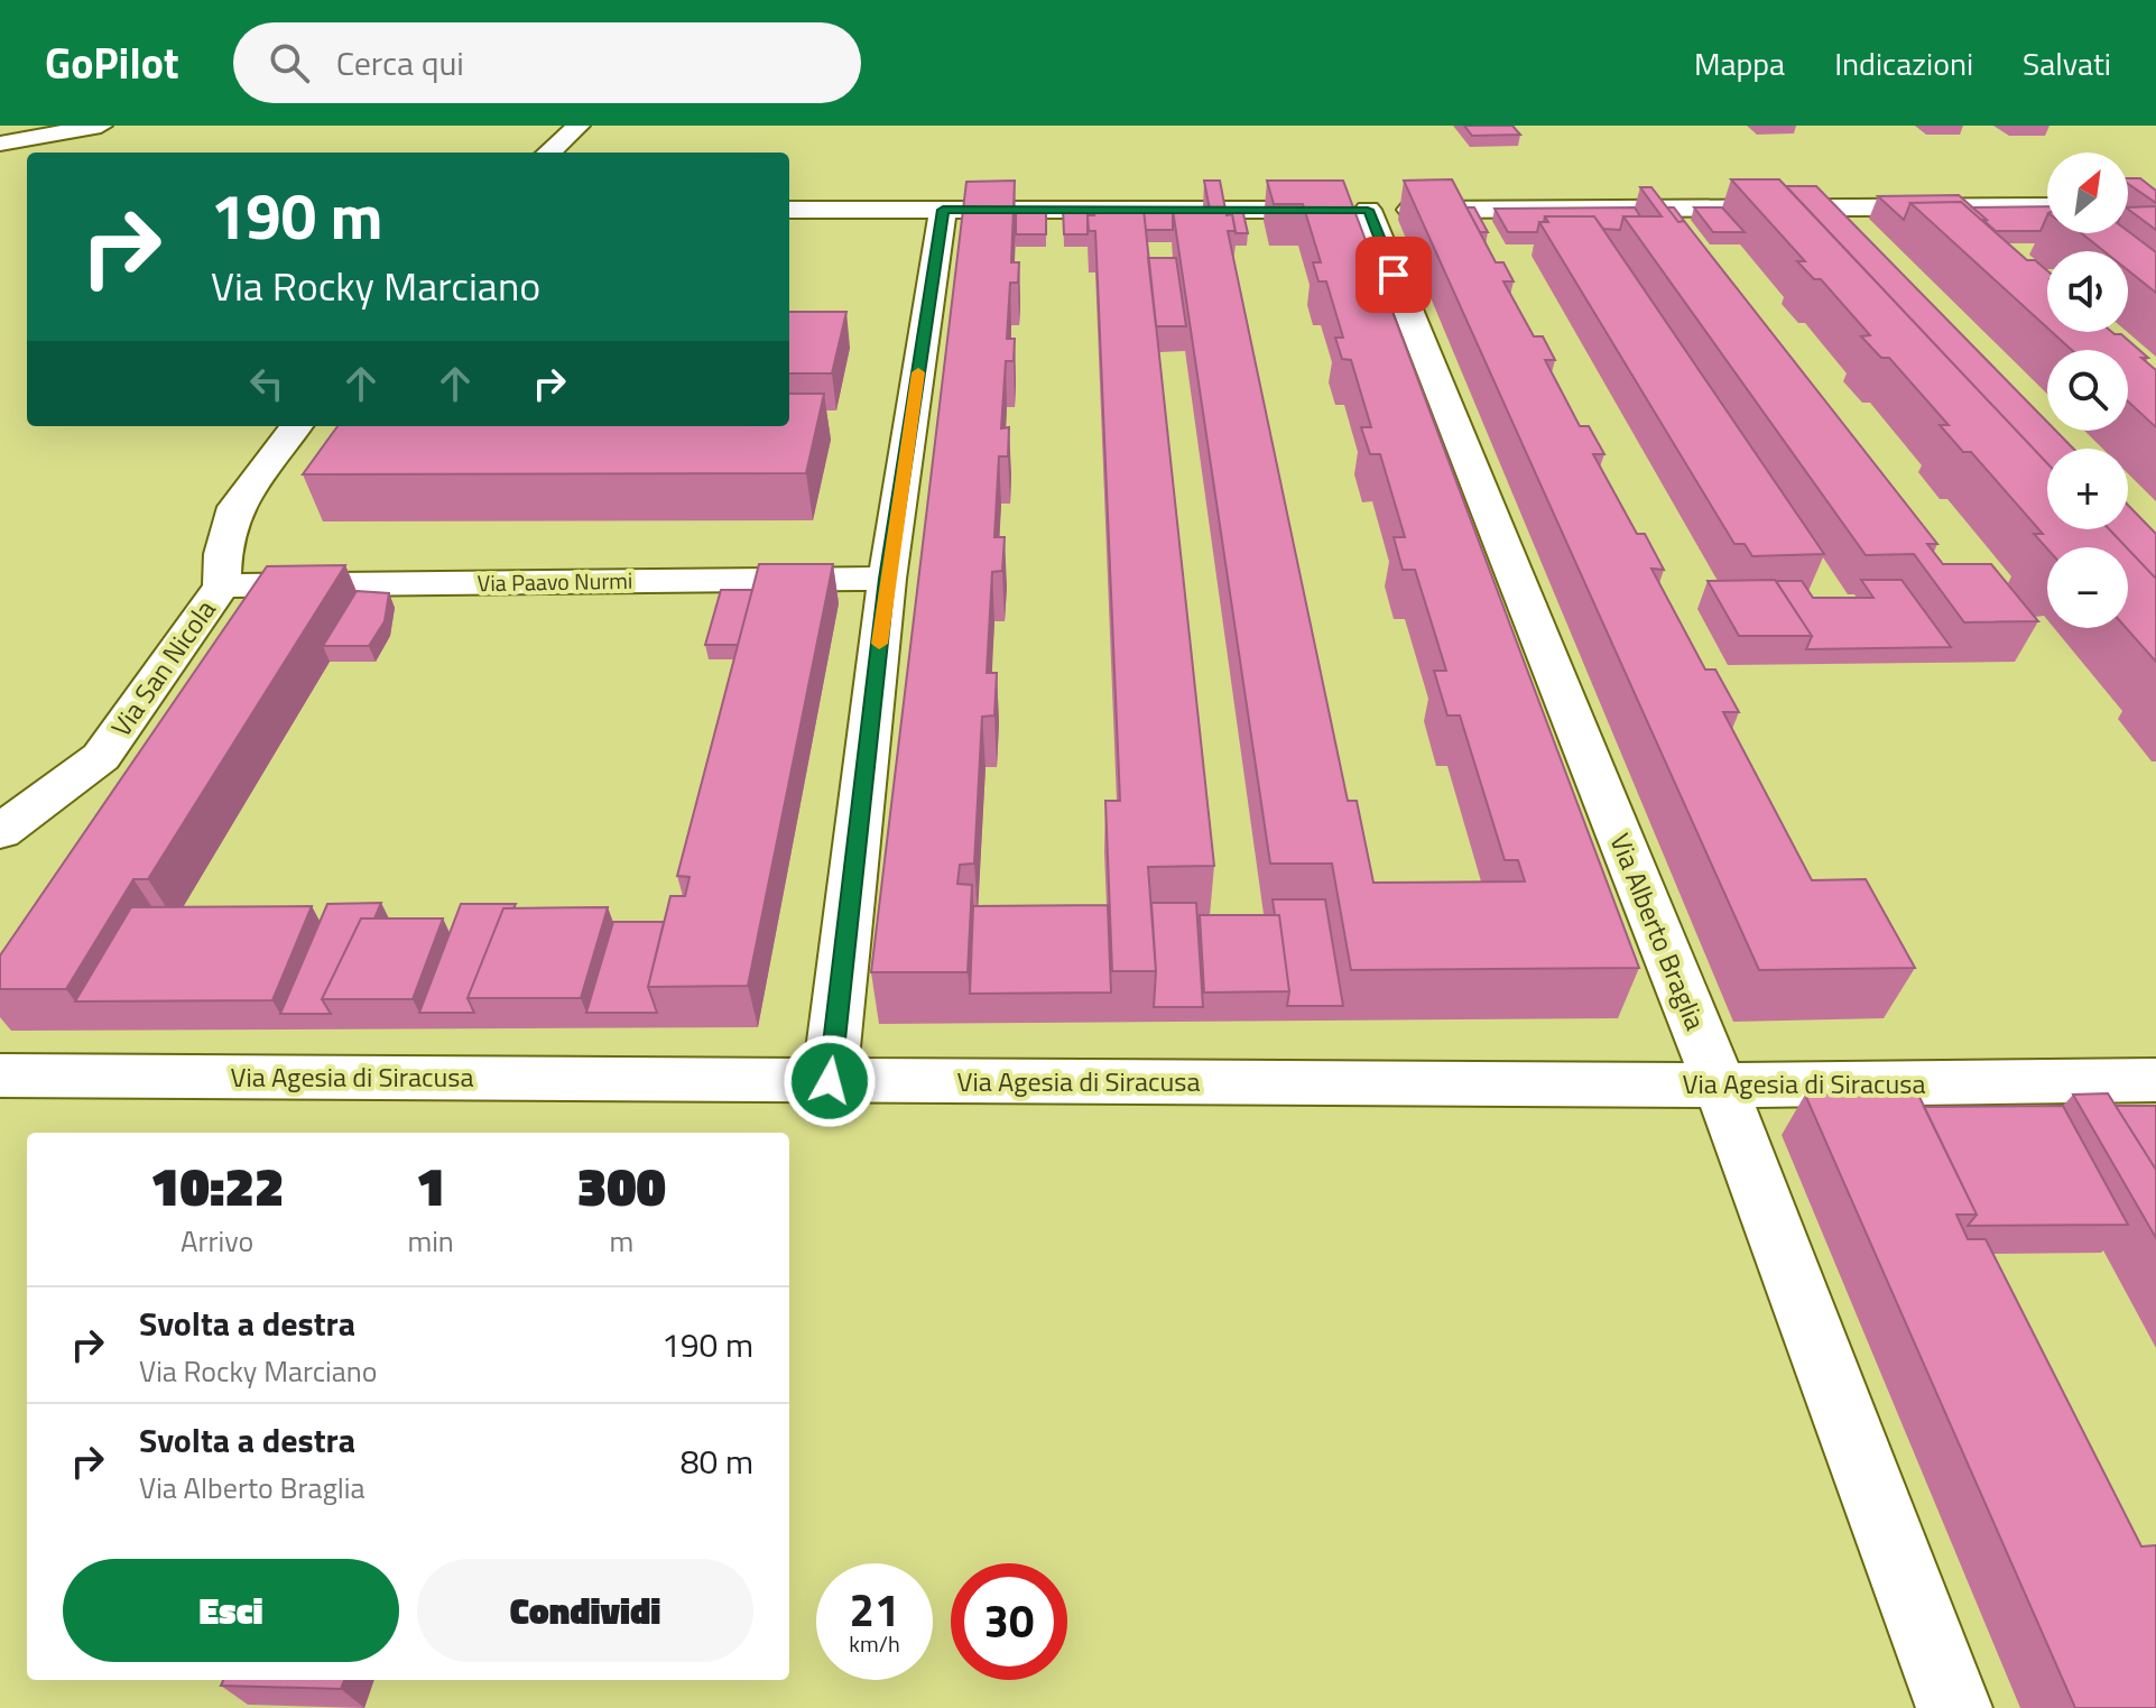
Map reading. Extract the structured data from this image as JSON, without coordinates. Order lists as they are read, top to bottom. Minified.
{"streets":{"street":["Via Paavo Nurmi","Via San Nicola","Via Alberto Braglia","Via Agesia di Siracusa"]},"crossings":[["Via Paavo Nurmi","Via San Nicola"],["Via Alberto Braglia","Via Agesia di Siracusa"]],"north":"top right","page":{"header":"GoPilot","search":"Cerca qui","nav":["Mappa","Indicazioni","Salvati"],"map_buttons":["+","−"],"turn":["190 m","Via Rocky Marciano"],"eta":["10:22","Arrivo","1","min","300","m"],"list":[{"name":"Svolta a destra","note":"Via Rocky Marciano","value":"190 m"},{"name":"Svolta a destra","note":"Via Alberto Braglia","value":"80 m"}],"buttons":["Esci","Condividi"],"speed":"21 km/h","limit":"30"}}
